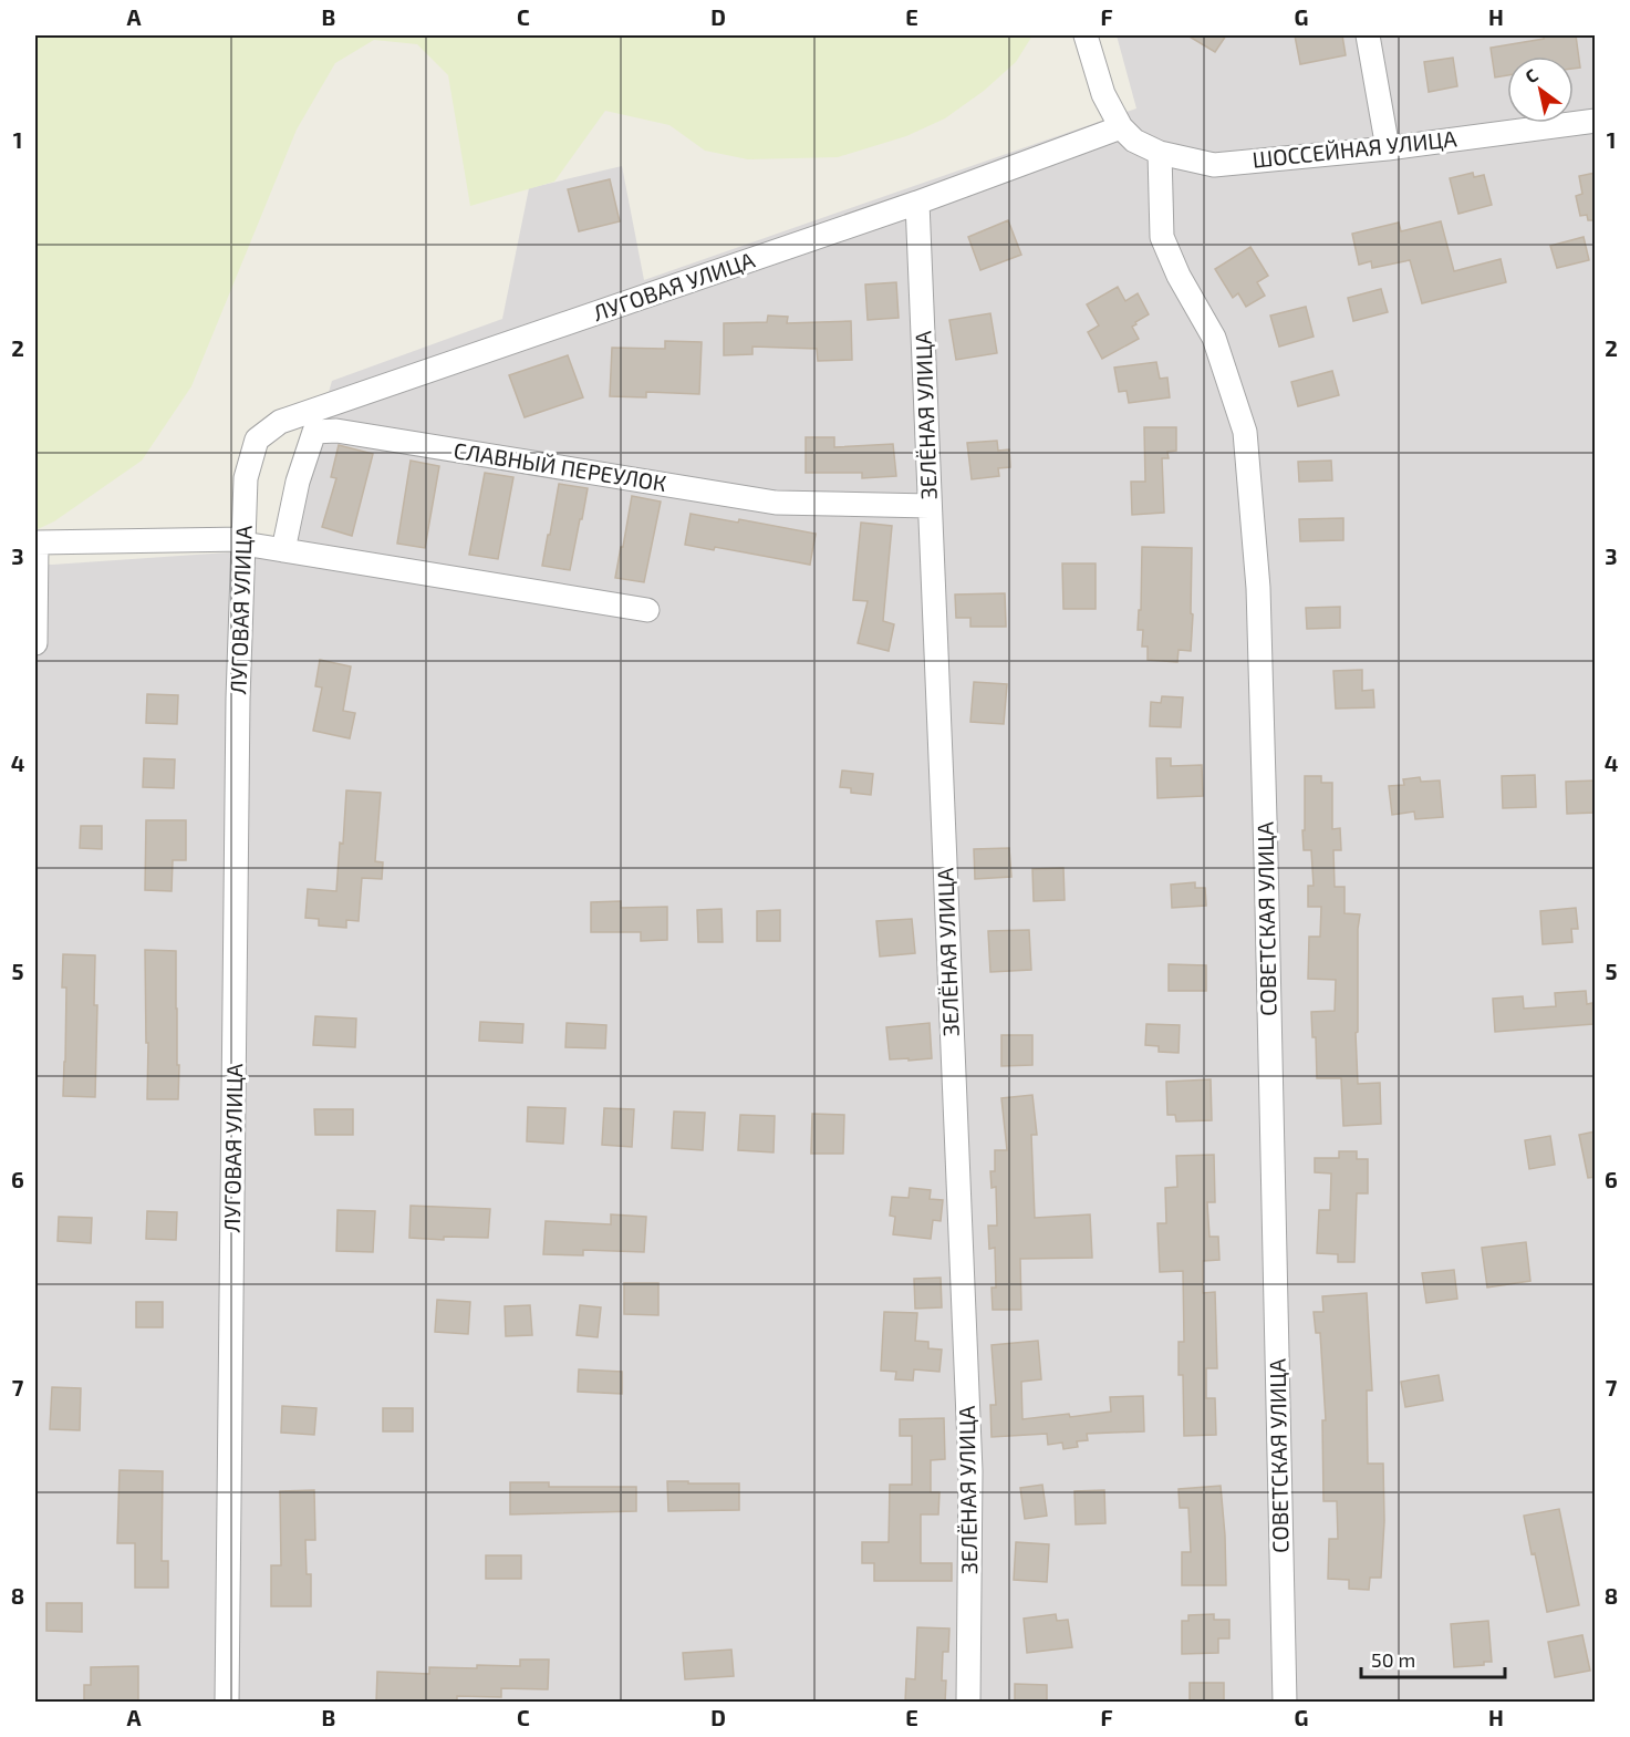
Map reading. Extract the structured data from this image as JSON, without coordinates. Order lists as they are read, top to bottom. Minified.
{"streets":{"street":["ШОССЕЙНАЯ УЛИЦА","ЛУГОВАЯ УЛИЦА","ЗЕЛЁНАЯ УЛИЦА","СЛАВНЫЙ ПЕРЕУЛОК","СОВЕТСКАЯ УЛИЦА"]},"crossings":[["ШОССЕЙНАЯ УЛИЦА","ЛУГОВАЯ УЛИЦА"],["ШОССЕЙНАЯ УЛИЦА","СОВЕТСКАЯ УЛИЦА"],["ЛУГОВАЯ УЛИЦА","ЗЕЛЁНАЯ УЛИЦА"],["ЗЕЛЁНАЯ УЛИЦА","СЛАВНЫЙ ПЕРЕУЛОК"]],"scale_bar":"50 m","north":"top left","grid":{"columns":["A","B","C","D","E","F","G","H"],"rows":["1","2","3","4","5","6","7","8"]}}
